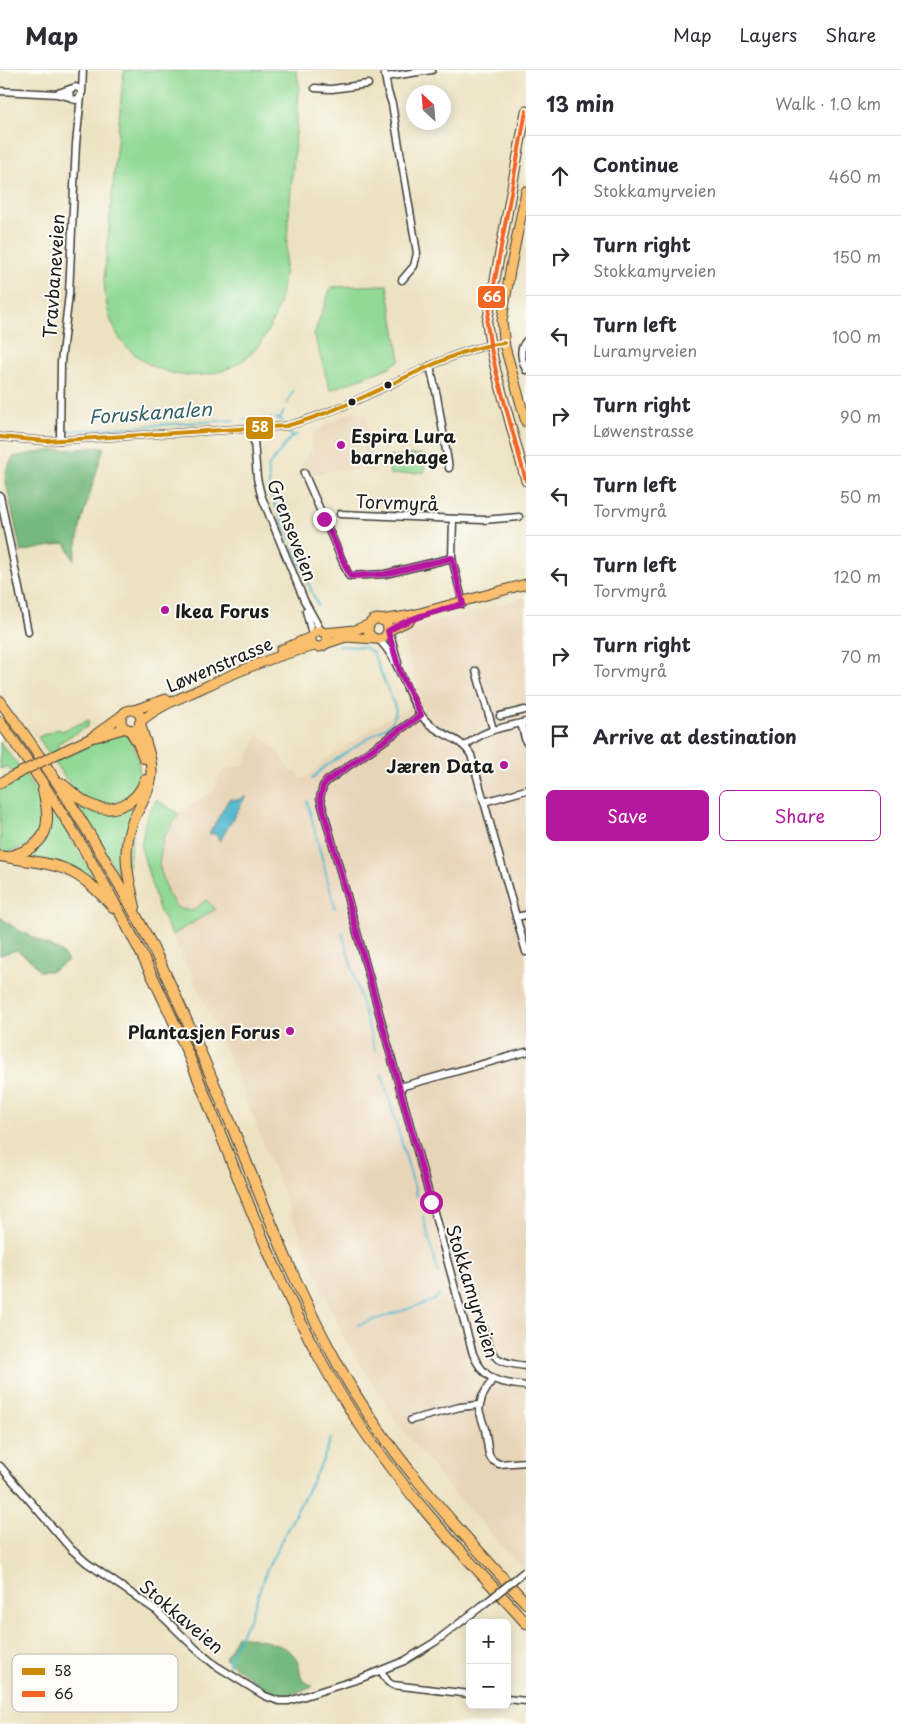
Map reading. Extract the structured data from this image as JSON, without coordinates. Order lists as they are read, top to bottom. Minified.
{"streets":{"main road":["Løwenstrasse"],"street":["Travbaneveien","Torvmyrå","Grenseveien","Stokkamyrveien","Stokkaveien"]},"crossings":[["Grenseveien","Løwenstrasse"]],"water":["Foruskanalen"],"places":["Espira Lura barnehage","Ikea Forus","Jæren Data","Plantasjen Forus"],"lines":["transit line 66","transit line 58"],"legend":["58","66"],"north":"top left","page":{"header":"Map","nav":["Map","Layers","Share"],"heading":["13 min","Walk · 1.0 km"],"list":[["Continue","Stokkamyrveien","460 m"],["Turn right","Stokkamyrveien","150 m"],["Turn left","Luramyrveien","100 m"],["Turn right","Løwenstrasse","90 m"],["Turn left","Torvmyrå","50 m"],["Turn left","Torvmyrå","120 m"],["Turn right","Torvmyrå","70 m"],"Arrive at destination"],"buttons":["Save","Share"],"map_buttons":["+","−"]}}
